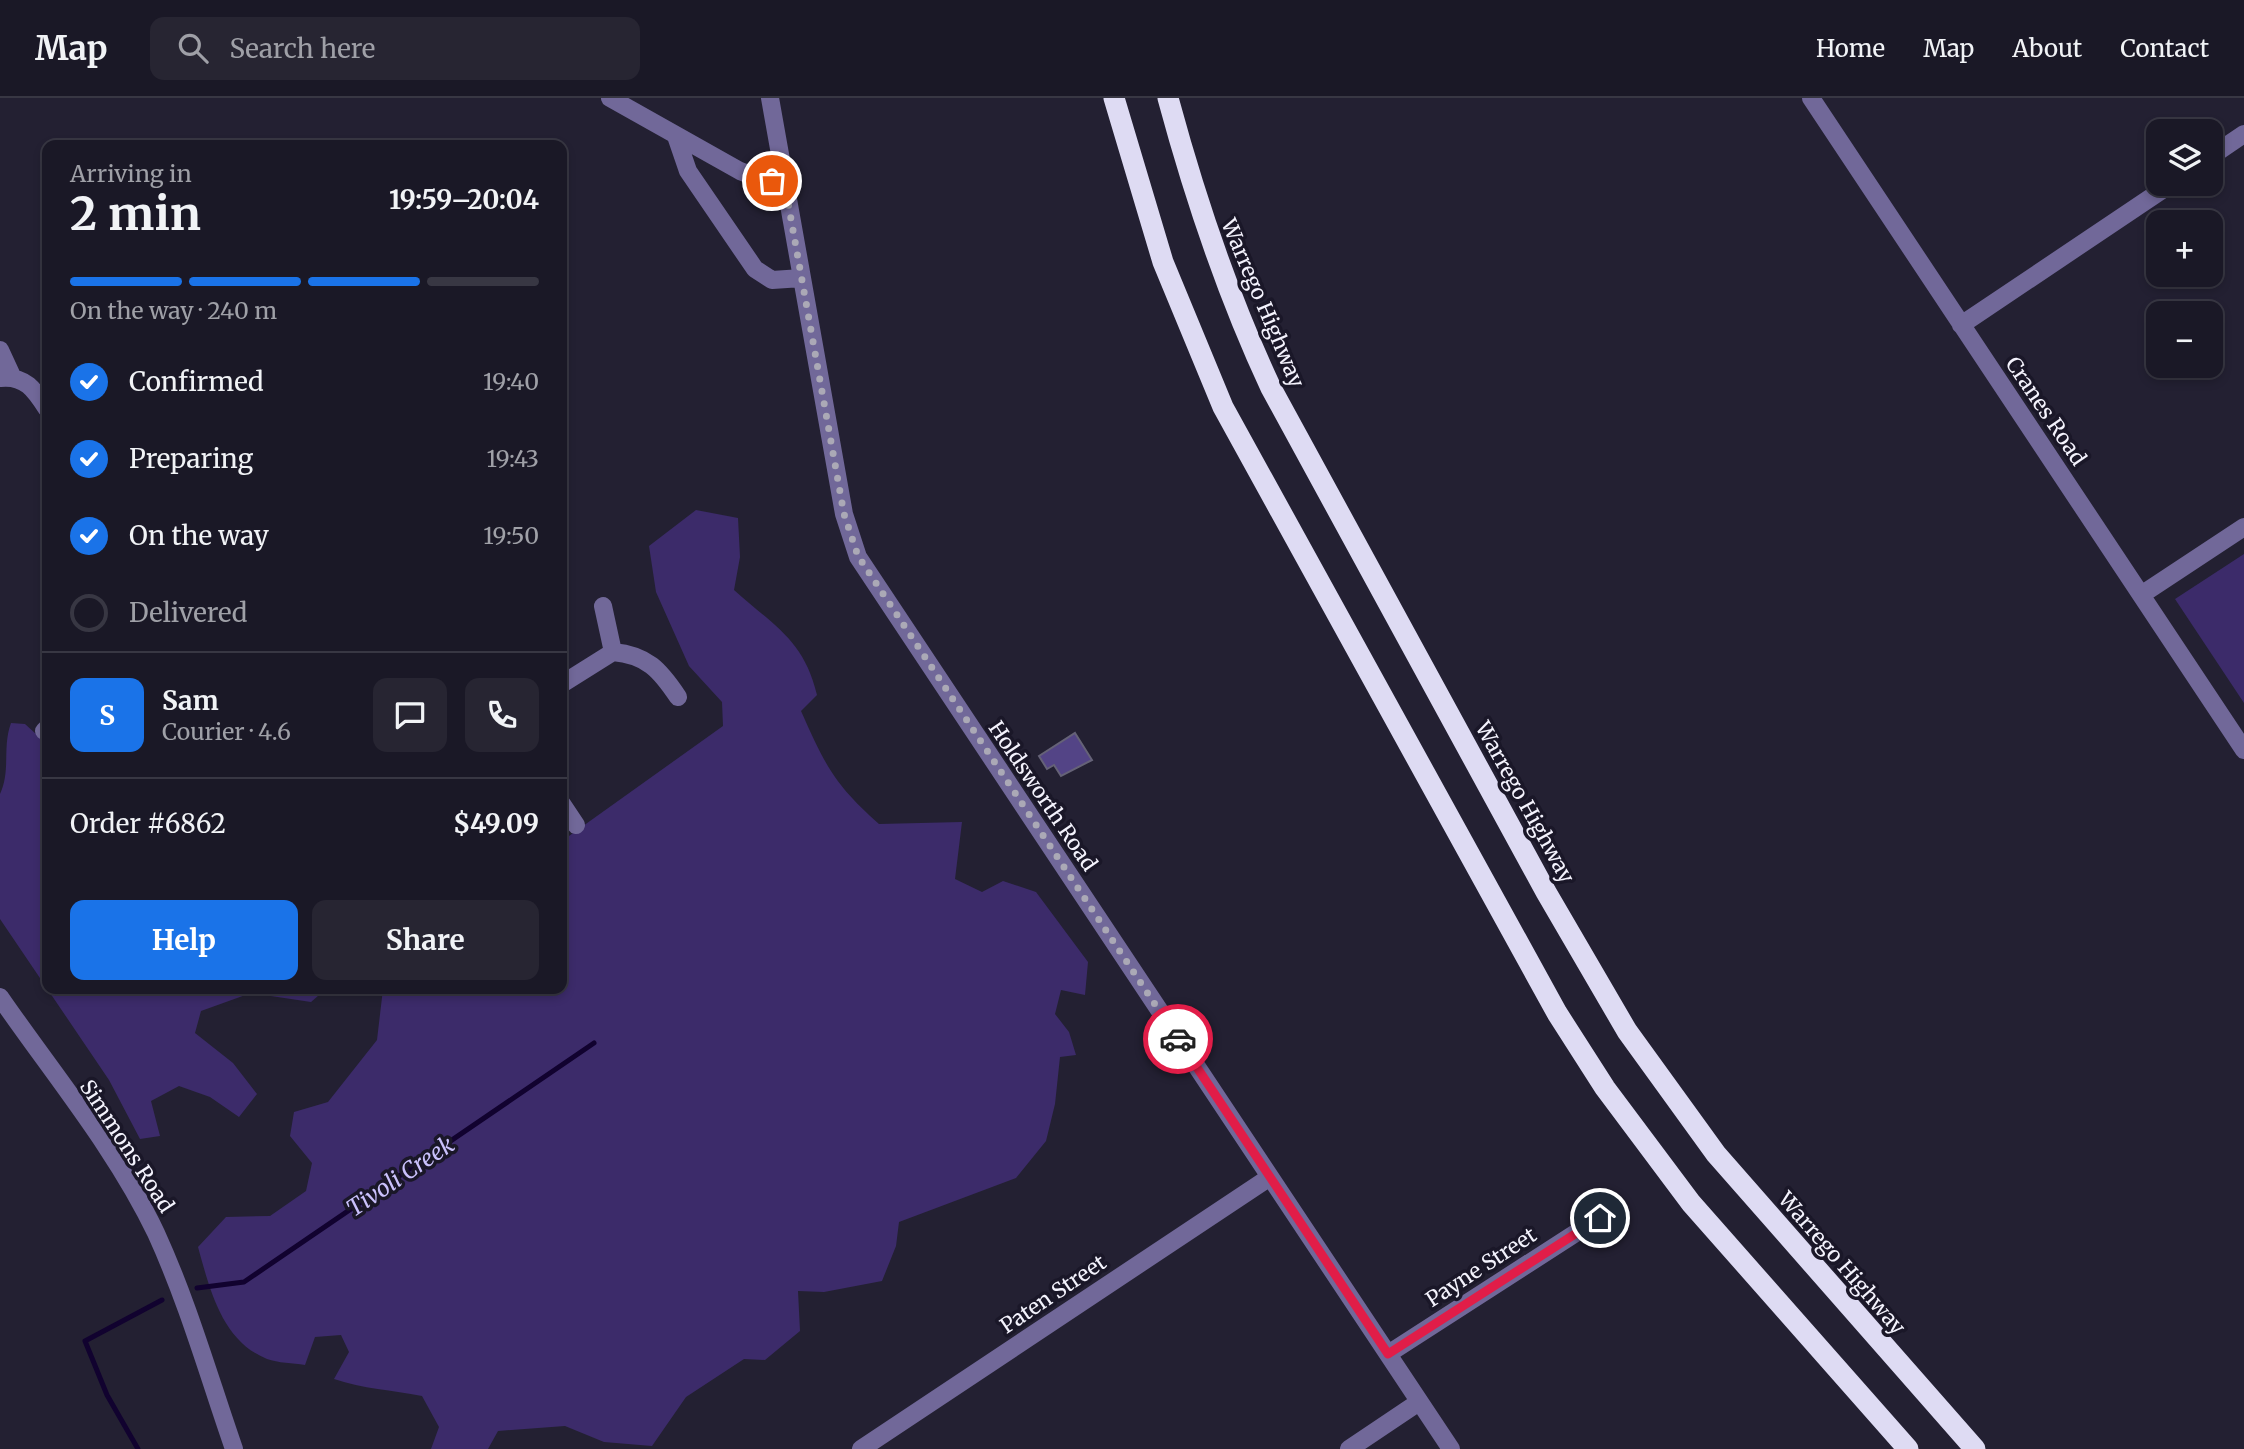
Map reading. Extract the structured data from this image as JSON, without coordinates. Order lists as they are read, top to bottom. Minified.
{"streets":{"highway":["Warrego Highway"],"street":["Cranes Road","Holdsworth Road","Simmons Road","Payne Street","Paten Street"]},"crossings":[["Holdsworth Road","Payne Street"],["Holdsworth Road","Paten Street"]],"water":["Tivoli Creek"],"page":{"header":"Map","search":"Search here","nav":["Home","Map","About","Contact"],"map_buttons":["+","−"],"heading":["2 min","Arriving in","19:59–20:04"],"panel":["Sam","Courier · 4.6","Order #6862","$49.09"],"bar":"On the way · 240 m","list":[["Confirmed","19:40"],["Preparing","19:43"],["On the way","19:50"],"Delivered"],"round":"S","buttons":["Help","Share"]}}
